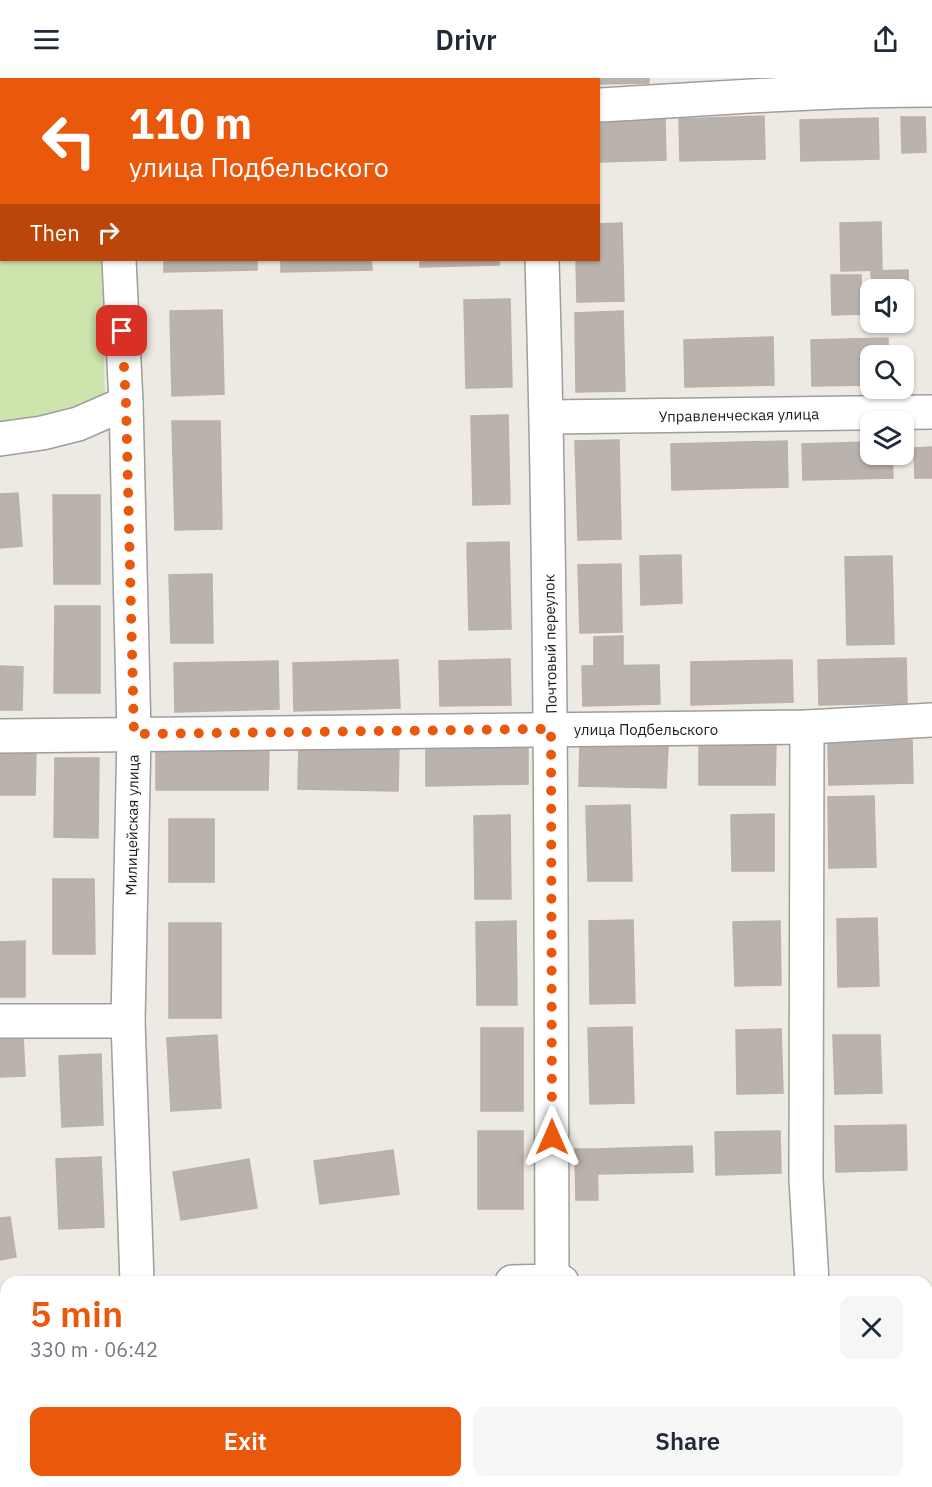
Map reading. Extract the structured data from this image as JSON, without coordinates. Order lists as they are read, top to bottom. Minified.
{"streets":{"street":["Управленческая улица","Почтовый переулок","улица Подбельского","Милицейская улица"]},"crossings":[["Управленческая улица","Почтовый переулок"],["Почтовый переулок","улица Подбельского"],["улица Подбельского","Милицейская улица"]],"page":{"header":"Drivr","turn":["110 m","улица Подбельского"],"then":"Then","heading":["5 min","330 m · 06:42"],"buttons":["Exit","Share"]}}
